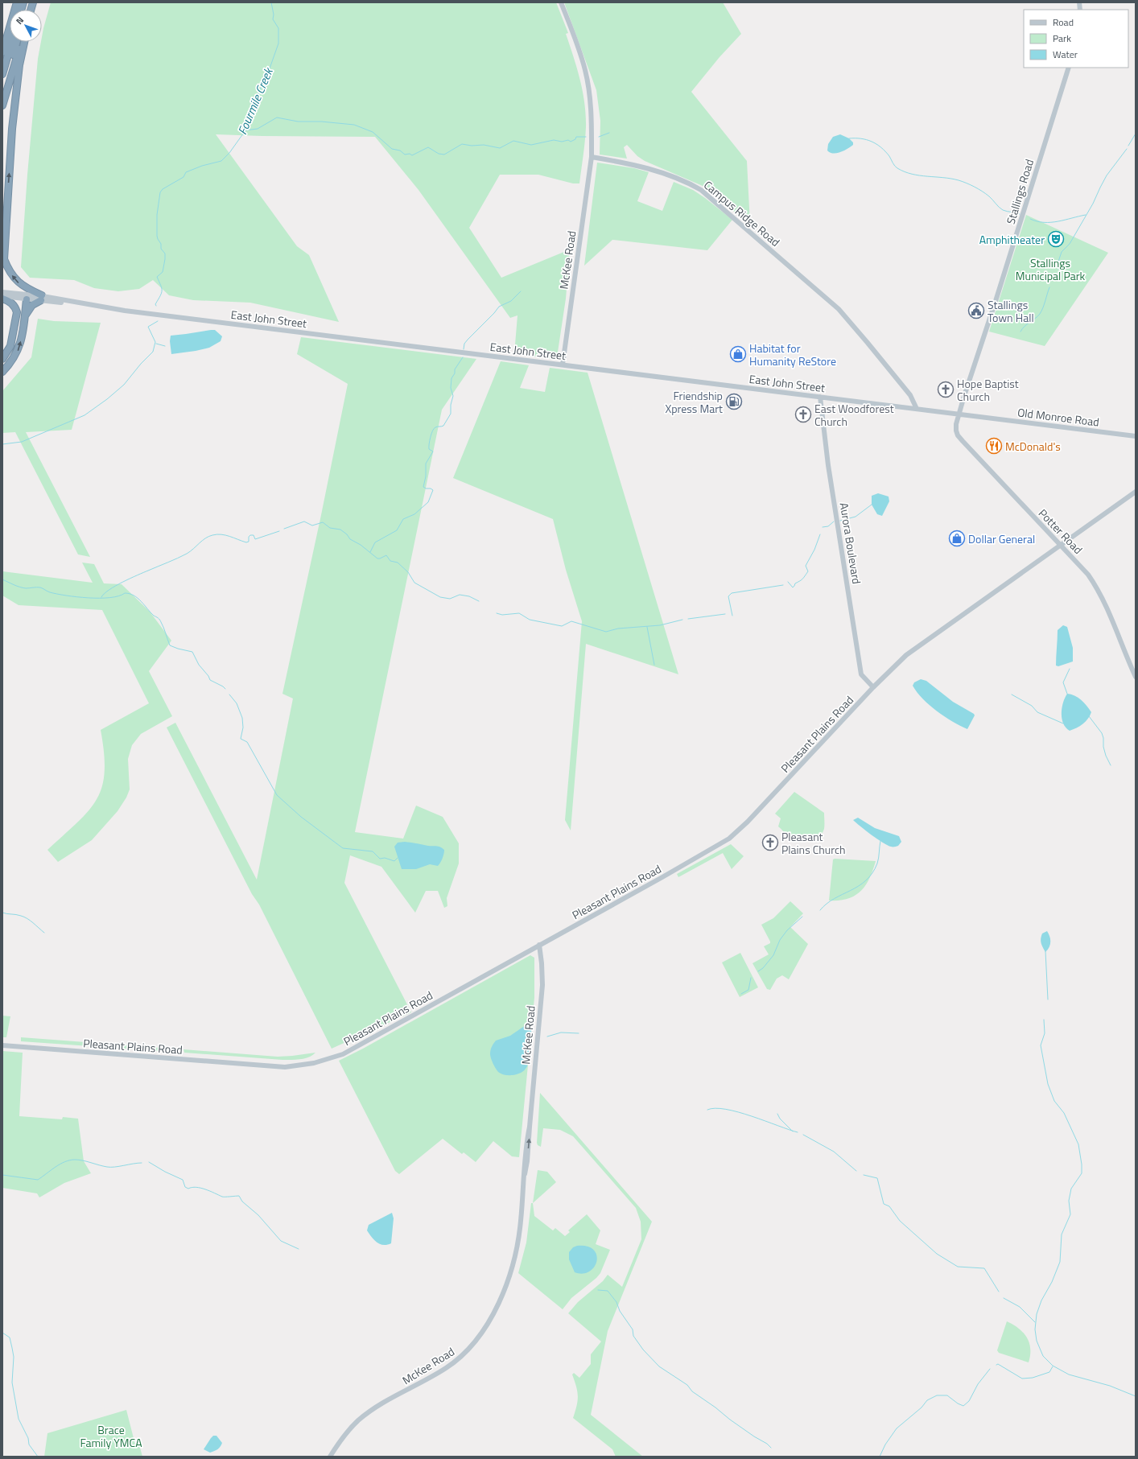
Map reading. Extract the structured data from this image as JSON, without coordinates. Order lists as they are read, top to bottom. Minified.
{"streets":{"street":["Stallings Road","Campus Ridge Road","McKee Road","East John Street","Old Monroe Road","Potter Road","Aurora Boulevard","Pleasant Plains Road"]},"crossings":[["Stallings Road","East John Street"],["Stallings Road","Old Monroe Road"],["Stallings Road","Potter Road"],["Campus Ridge Road","McKee Road"],["Campus Ridge Road","East John Street"],["McKee Road","East John Street"],["McKee Road","Pleasant Plains Road"],["East John Street","Old Monroe Road"],["East John Street","Potter Road"],["East John Street","Aurora Boulevard"],["Old Monroe Road","Potter Road"],["Potter Road","Pleasant Plains Road"],["Aurora Boulevard","Pleasant Plains Road"]],"water":["Fourmile Creek"],"parks":["Stallings Municipal Park","Brace Family YMCA"],"places":{"theatre":["Amphitheater"],"public building":["Stallings Town Hall"],"shop":["Habitat for Humanity ReStore","Dollar General"],"church":["Hope Baptist Church","East Woodforest Church","Pleasant Plains Church"],"fuel station":["Friendship Xpress Mart"],"restaurant":["McDonald's"]},"legend":["Road","Park","Water"],"north":"top left"}
